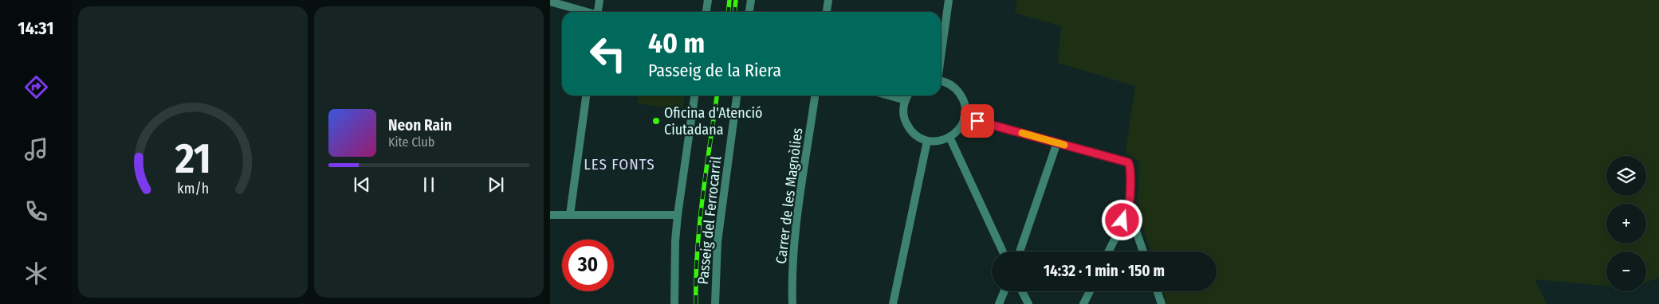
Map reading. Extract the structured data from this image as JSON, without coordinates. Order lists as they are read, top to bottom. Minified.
{"streets":{"street":["Carrer de les Magnòlies","Passeig del Ferrocarril"]},"districts":["LES FONTS"],"places":["Oficina d'Atenció Ciutadana"],"page":{"tabs":"14:31","turn":["40 m","Passeig de la Riera"],"song":["Neon Rain","Kite Club"],"map_buttons":["+","−"],"limit":"30","trip":"14:32 · 1 min · 150 m","gauge":["21","km/h"]}}
